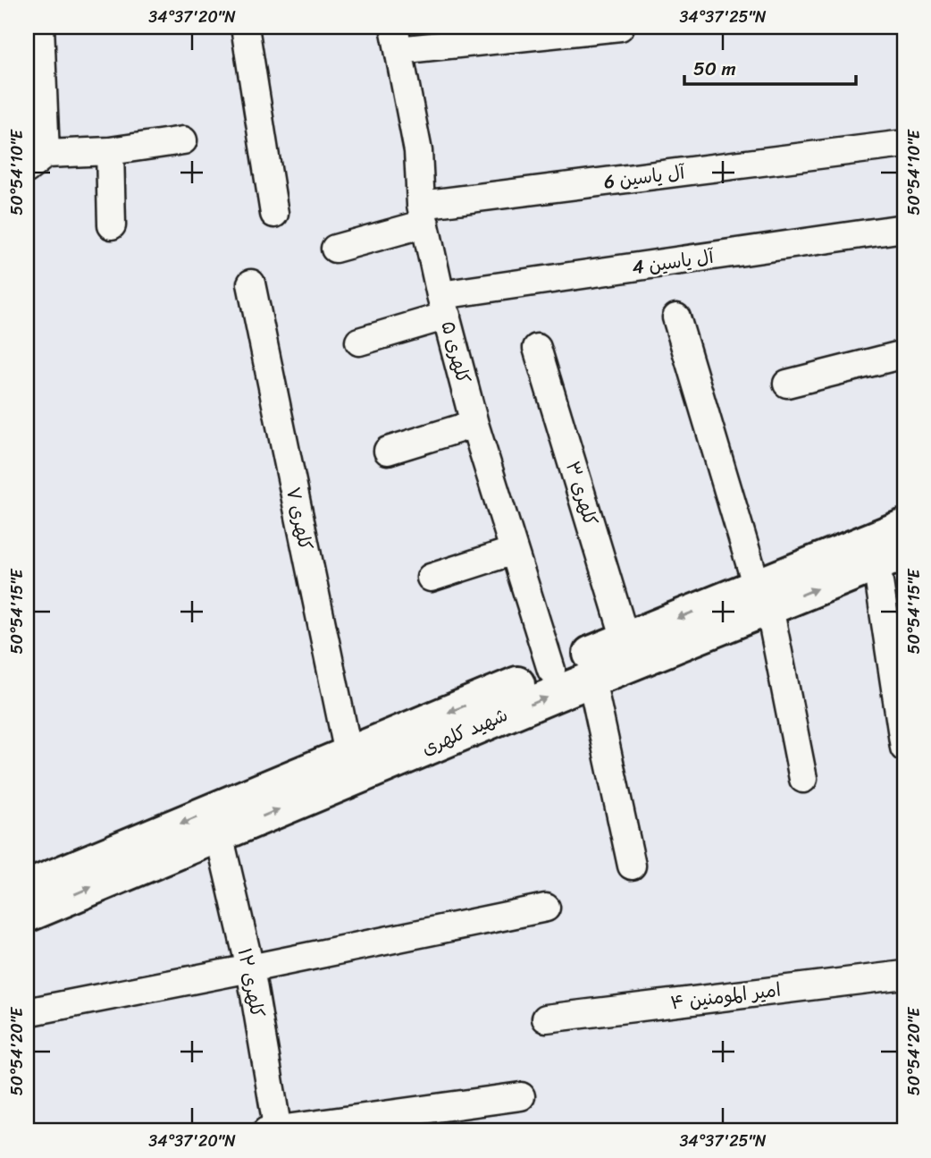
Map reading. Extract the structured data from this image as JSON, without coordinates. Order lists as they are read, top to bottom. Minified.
{"streets":{"main road":["شهید کلهری"],"street":["آل یاسین 6","آل یاسین 4","کلهری ۵","کلهری ۳","کلهری ۷","کلهری ۱۲","امیر المومنین ۴"]},"crossings":[["آل یاسین 6","کلهری ۵"],["آل یاسین 4","کلهری ۵"],["کلهری ۵","شهید کلهری"],["کلهری ۳","شهید کلهری"],["کلهری ۷","شهید کلهری"],["شهید کلهری","کلهری ۱۲"]],"scale_bar":"50 m","coordinates":["34°37'20\"N","34°37'25\"N","50°54'10\"E","50°54'15\"E","50°54'20\"E"]}
